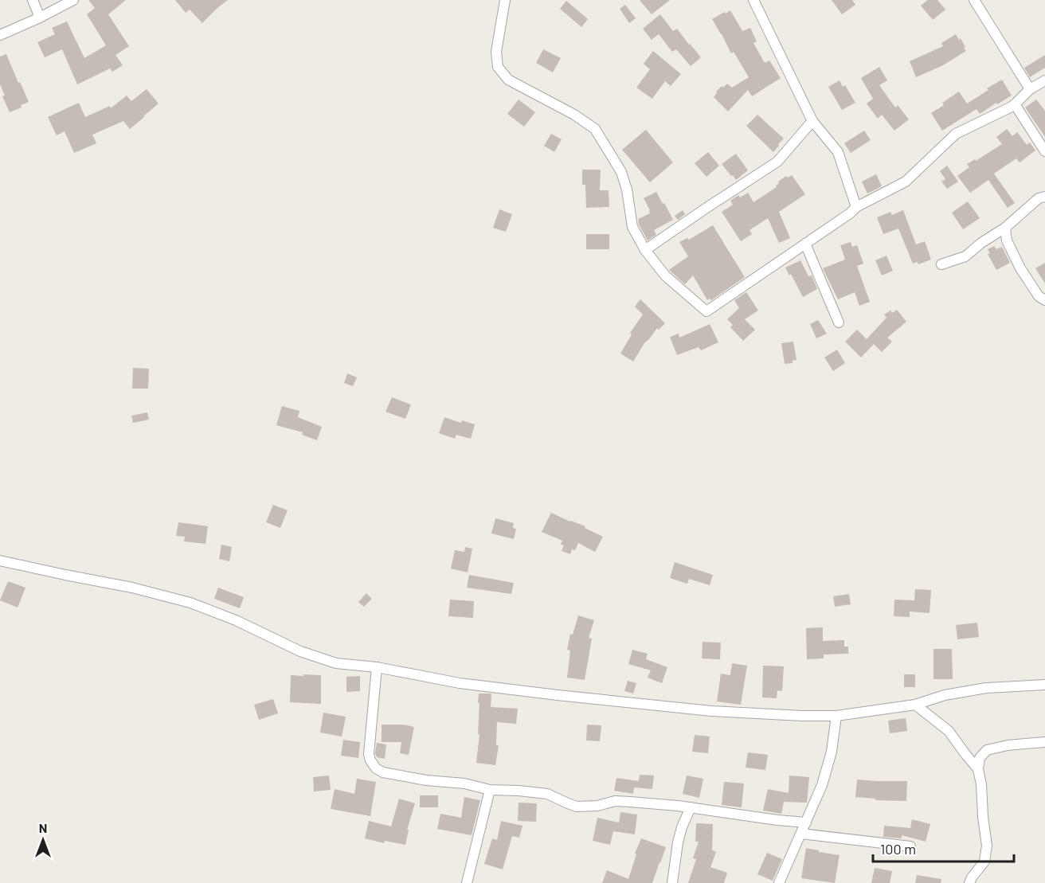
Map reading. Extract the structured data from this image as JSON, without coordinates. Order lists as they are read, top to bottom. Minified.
{"scale_bar":"100 m","north":"top"}
